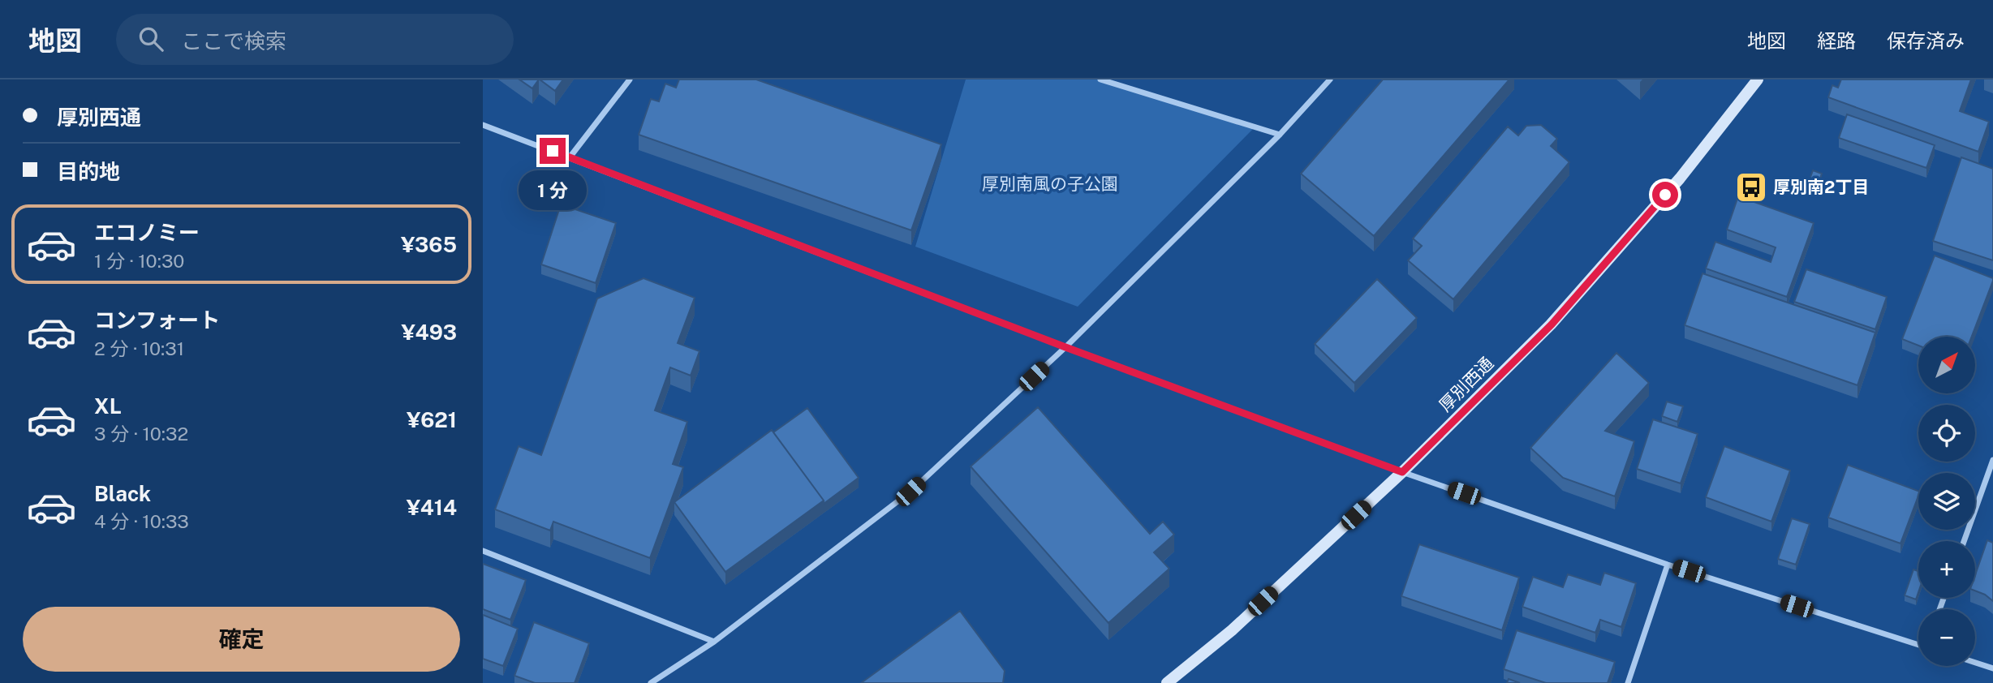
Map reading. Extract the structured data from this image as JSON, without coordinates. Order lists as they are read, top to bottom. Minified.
{"streets":{"street":["厚別西通"]},"parks":["厚別南風の子公園"],"places":{"bus stop":["厚別南2丁目"]},"north":"top right","page":{"header":"地図","search":"ここで検索","nav":["地図","経路","保存済み"],"banner":["厚別西通","目的地"],"bubble":"1 分","list":[{"name":"エコノミー","note":"1 分 · 10:30","value":"¥365"},{"name":"コンフォート","note":"2 分 · 10:31","value":"¥493"},{"name":"XL","note":"3 分 · 10:32","value":"¥621"},{"name":"Black","note":"4 分 · 10:33","value":"¥414"}],"map_buttons":["+","−"],"buttons":"確定"}}
